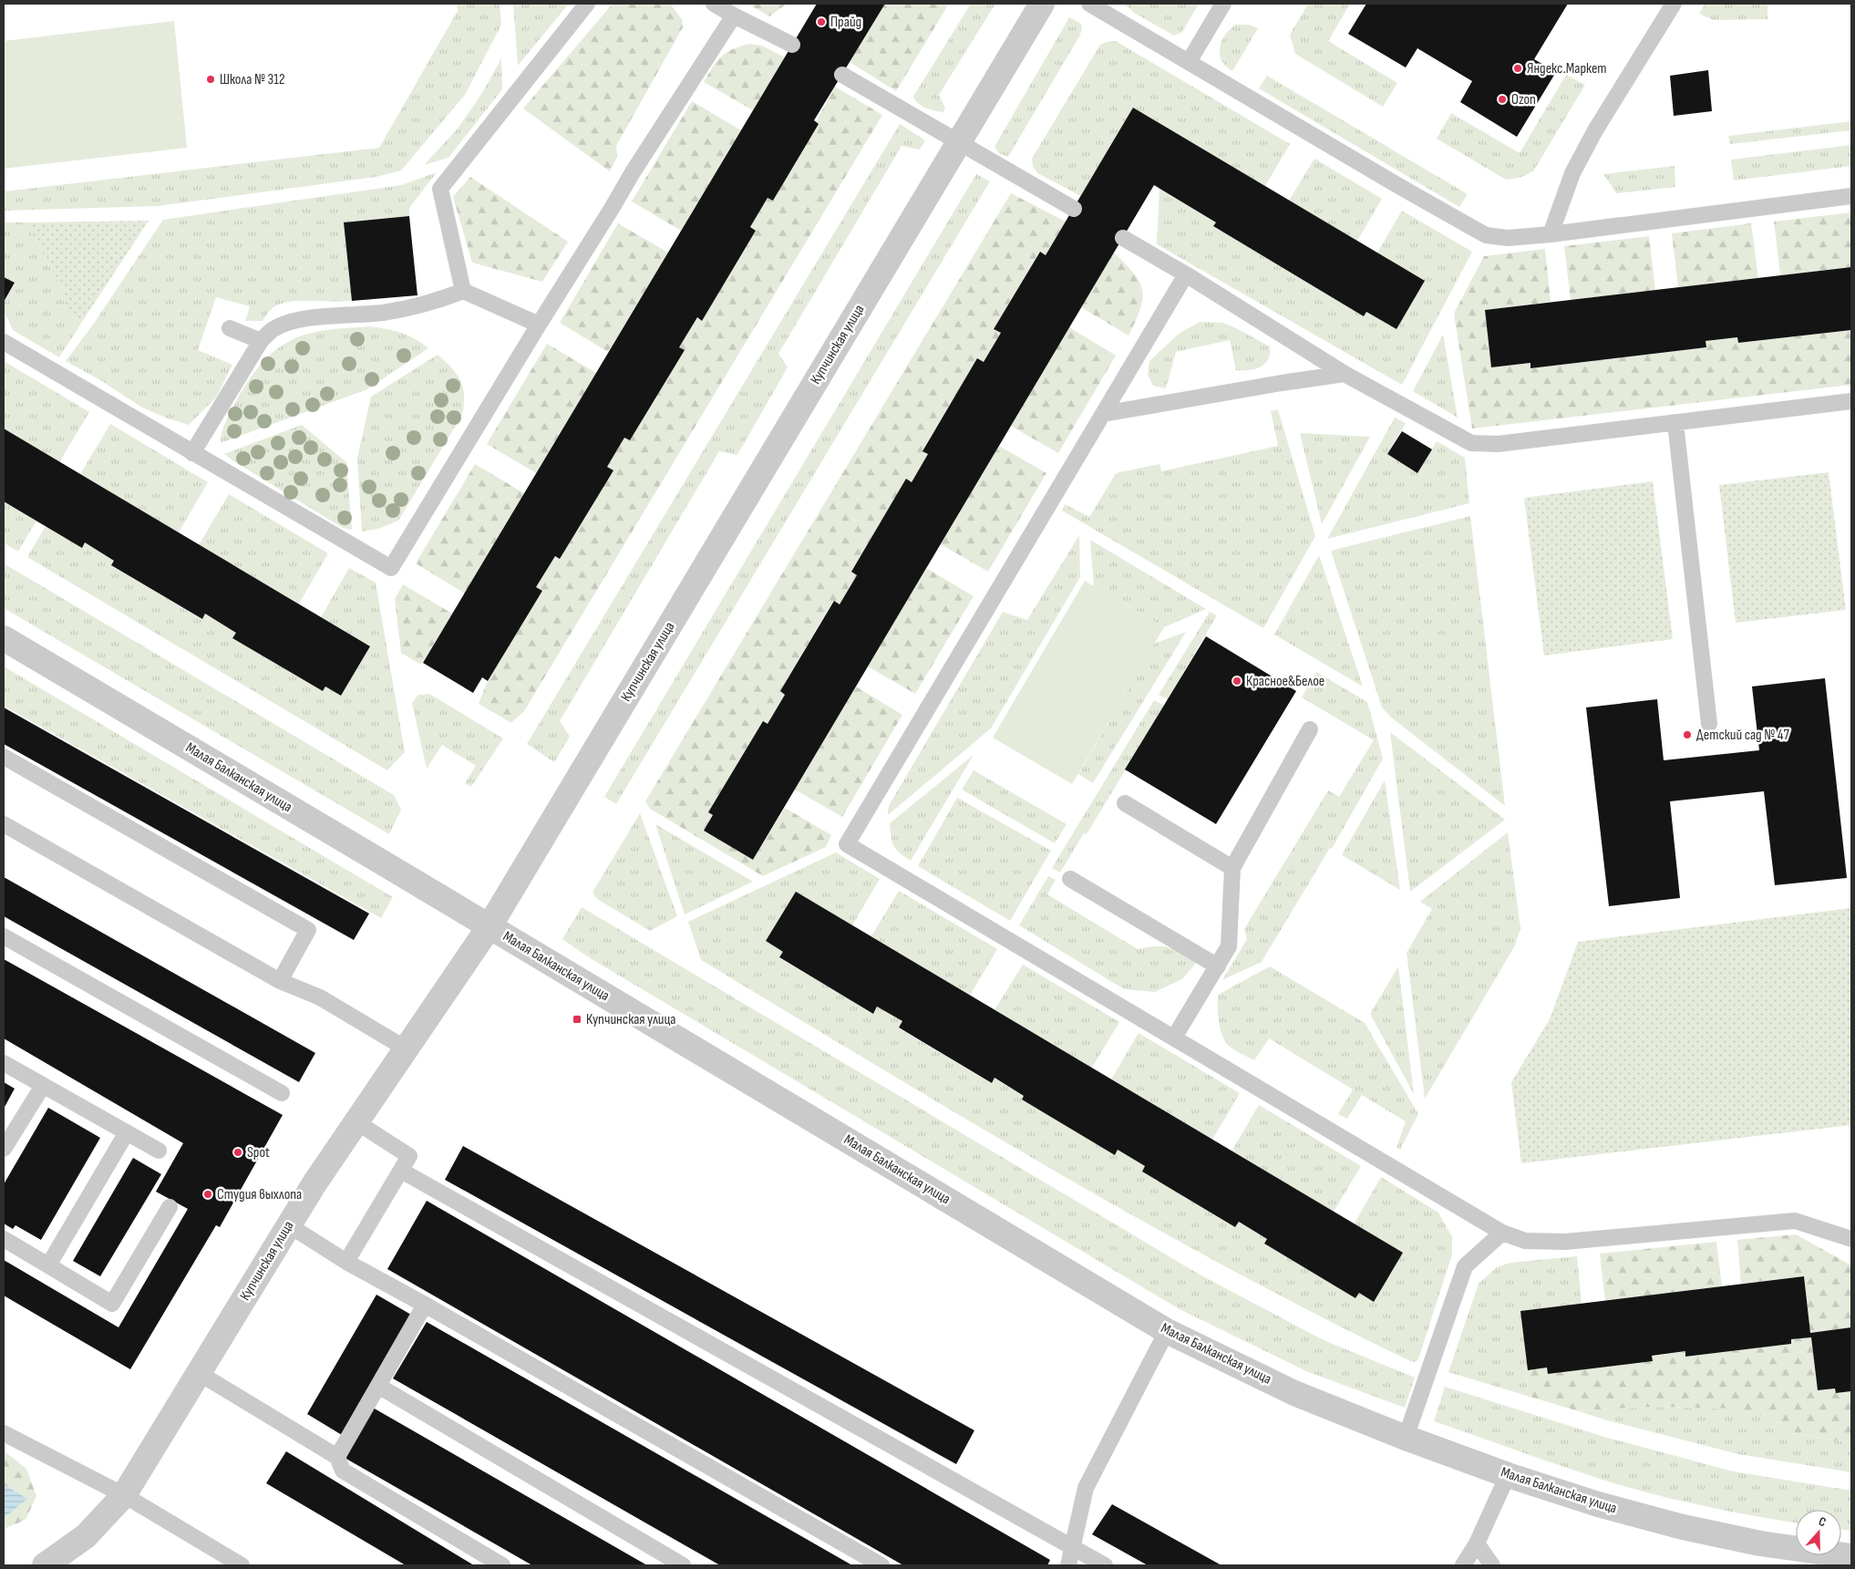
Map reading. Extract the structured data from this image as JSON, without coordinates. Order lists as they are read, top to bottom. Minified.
{"streets":{"street":["Купчинская улица","Малая Балканская улица"]},"crossings":[["Купчинская улица","Малая Балканская улица"]],"places":{"other":["Прайд","Яндекс.Маркет","Школа № 312","Ozon","Красное&Белое","Детский сад № 47","Spot","Студия выхлопа"],"transit":["Купчинская улица"]},"north":"top"}
